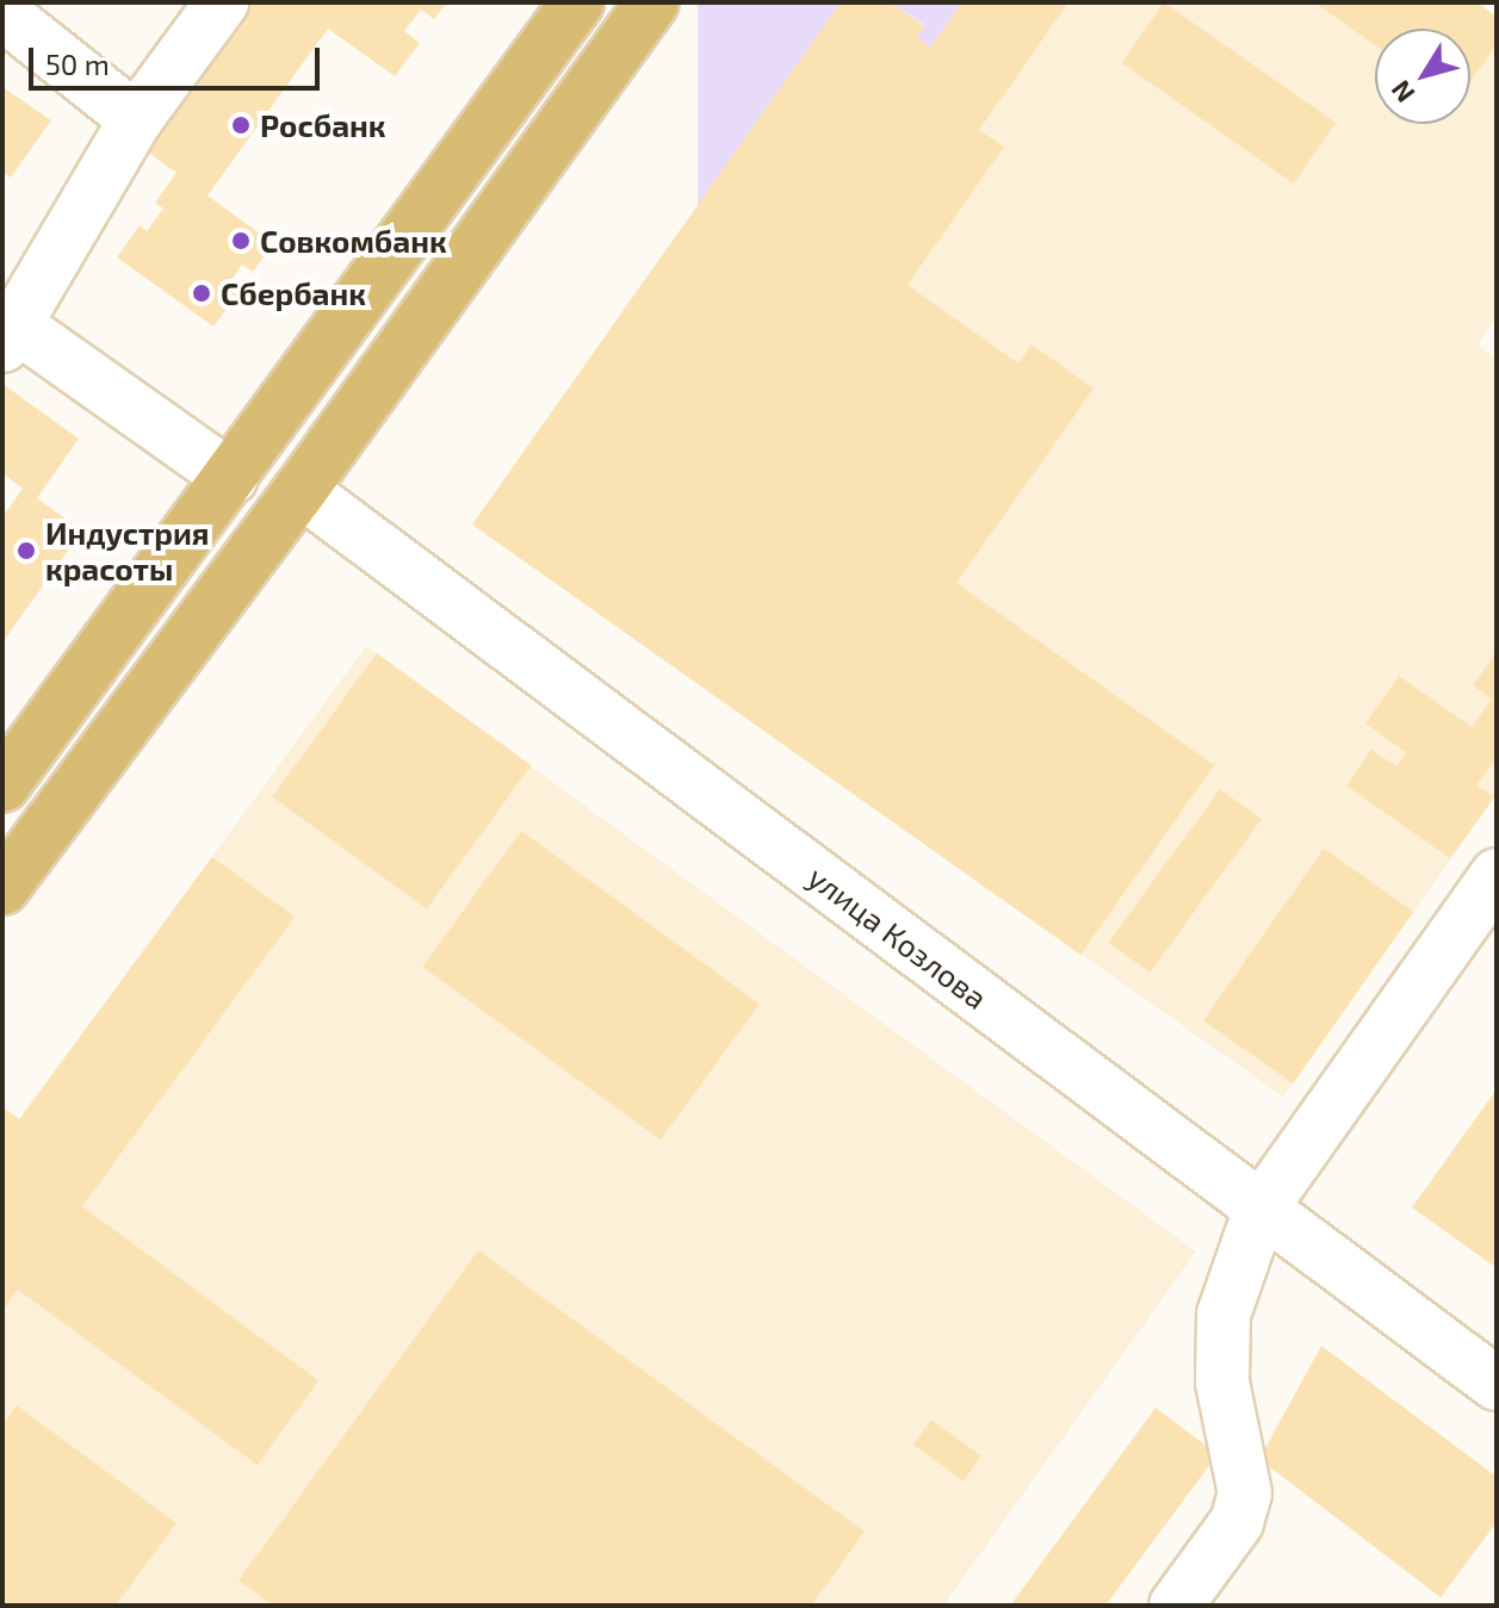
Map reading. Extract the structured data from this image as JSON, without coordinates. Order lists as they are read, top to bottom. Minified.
{"streets":{"street":["улица Козлова"]},"places":["Росбанк","Совкомбанк","Сбербанк","Индустрия красоты"],"scale_bar":"50 m","north":"bottom left"}
